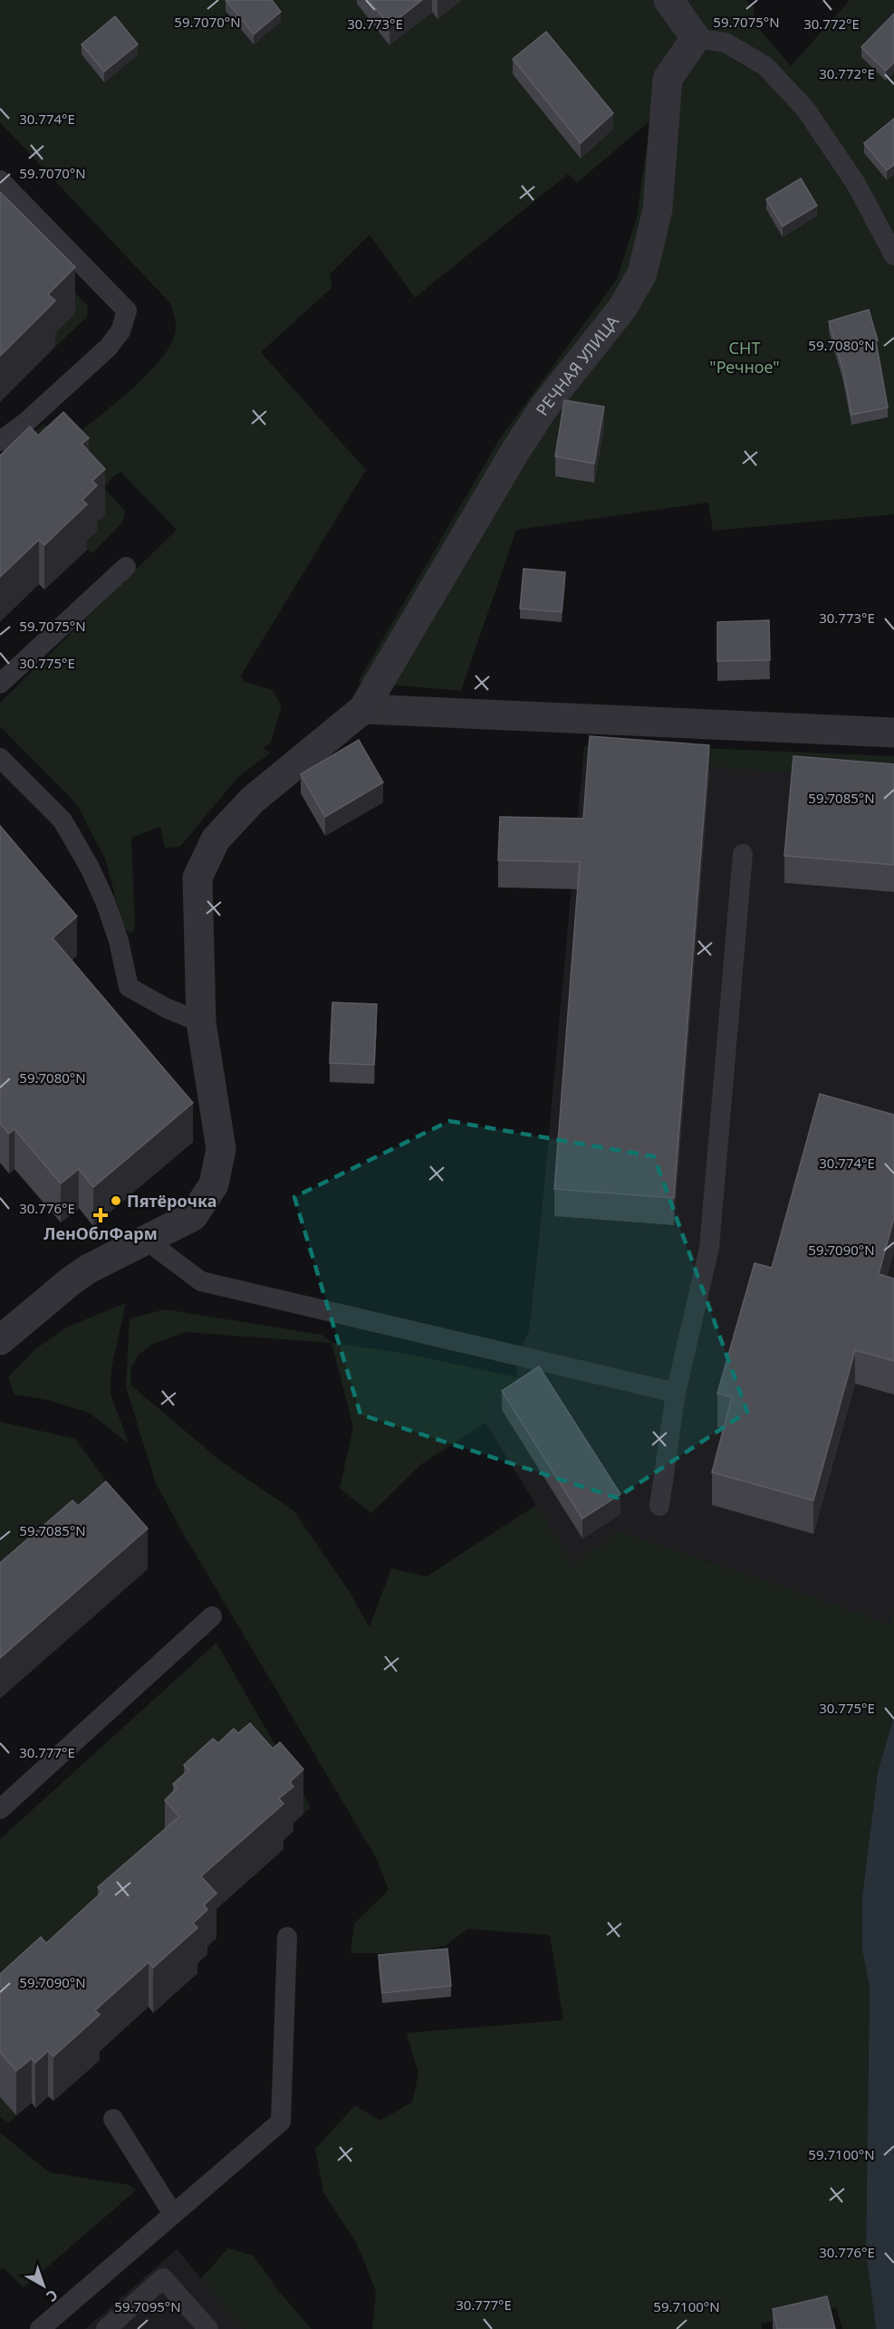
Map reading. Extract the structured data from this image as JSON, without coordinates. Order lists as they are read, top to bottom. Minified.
{"streets":{"street":["РЕЧНАЯ УЛИЦА"]},"parks":["СНТ \"Речное\""],"places":{"other":["Пятёрочка"],"health":["ЛенОблФарм"]},"north":"bottom right","coordinates":["59.7070°N","59.7075°N","30.773°E","30.772°E","30.774°E","59.7080°N","30.775°E","59.7085°N","30.776°E","59.7090°N","30.777°E","59.7100°N","59.7095°N"]}
